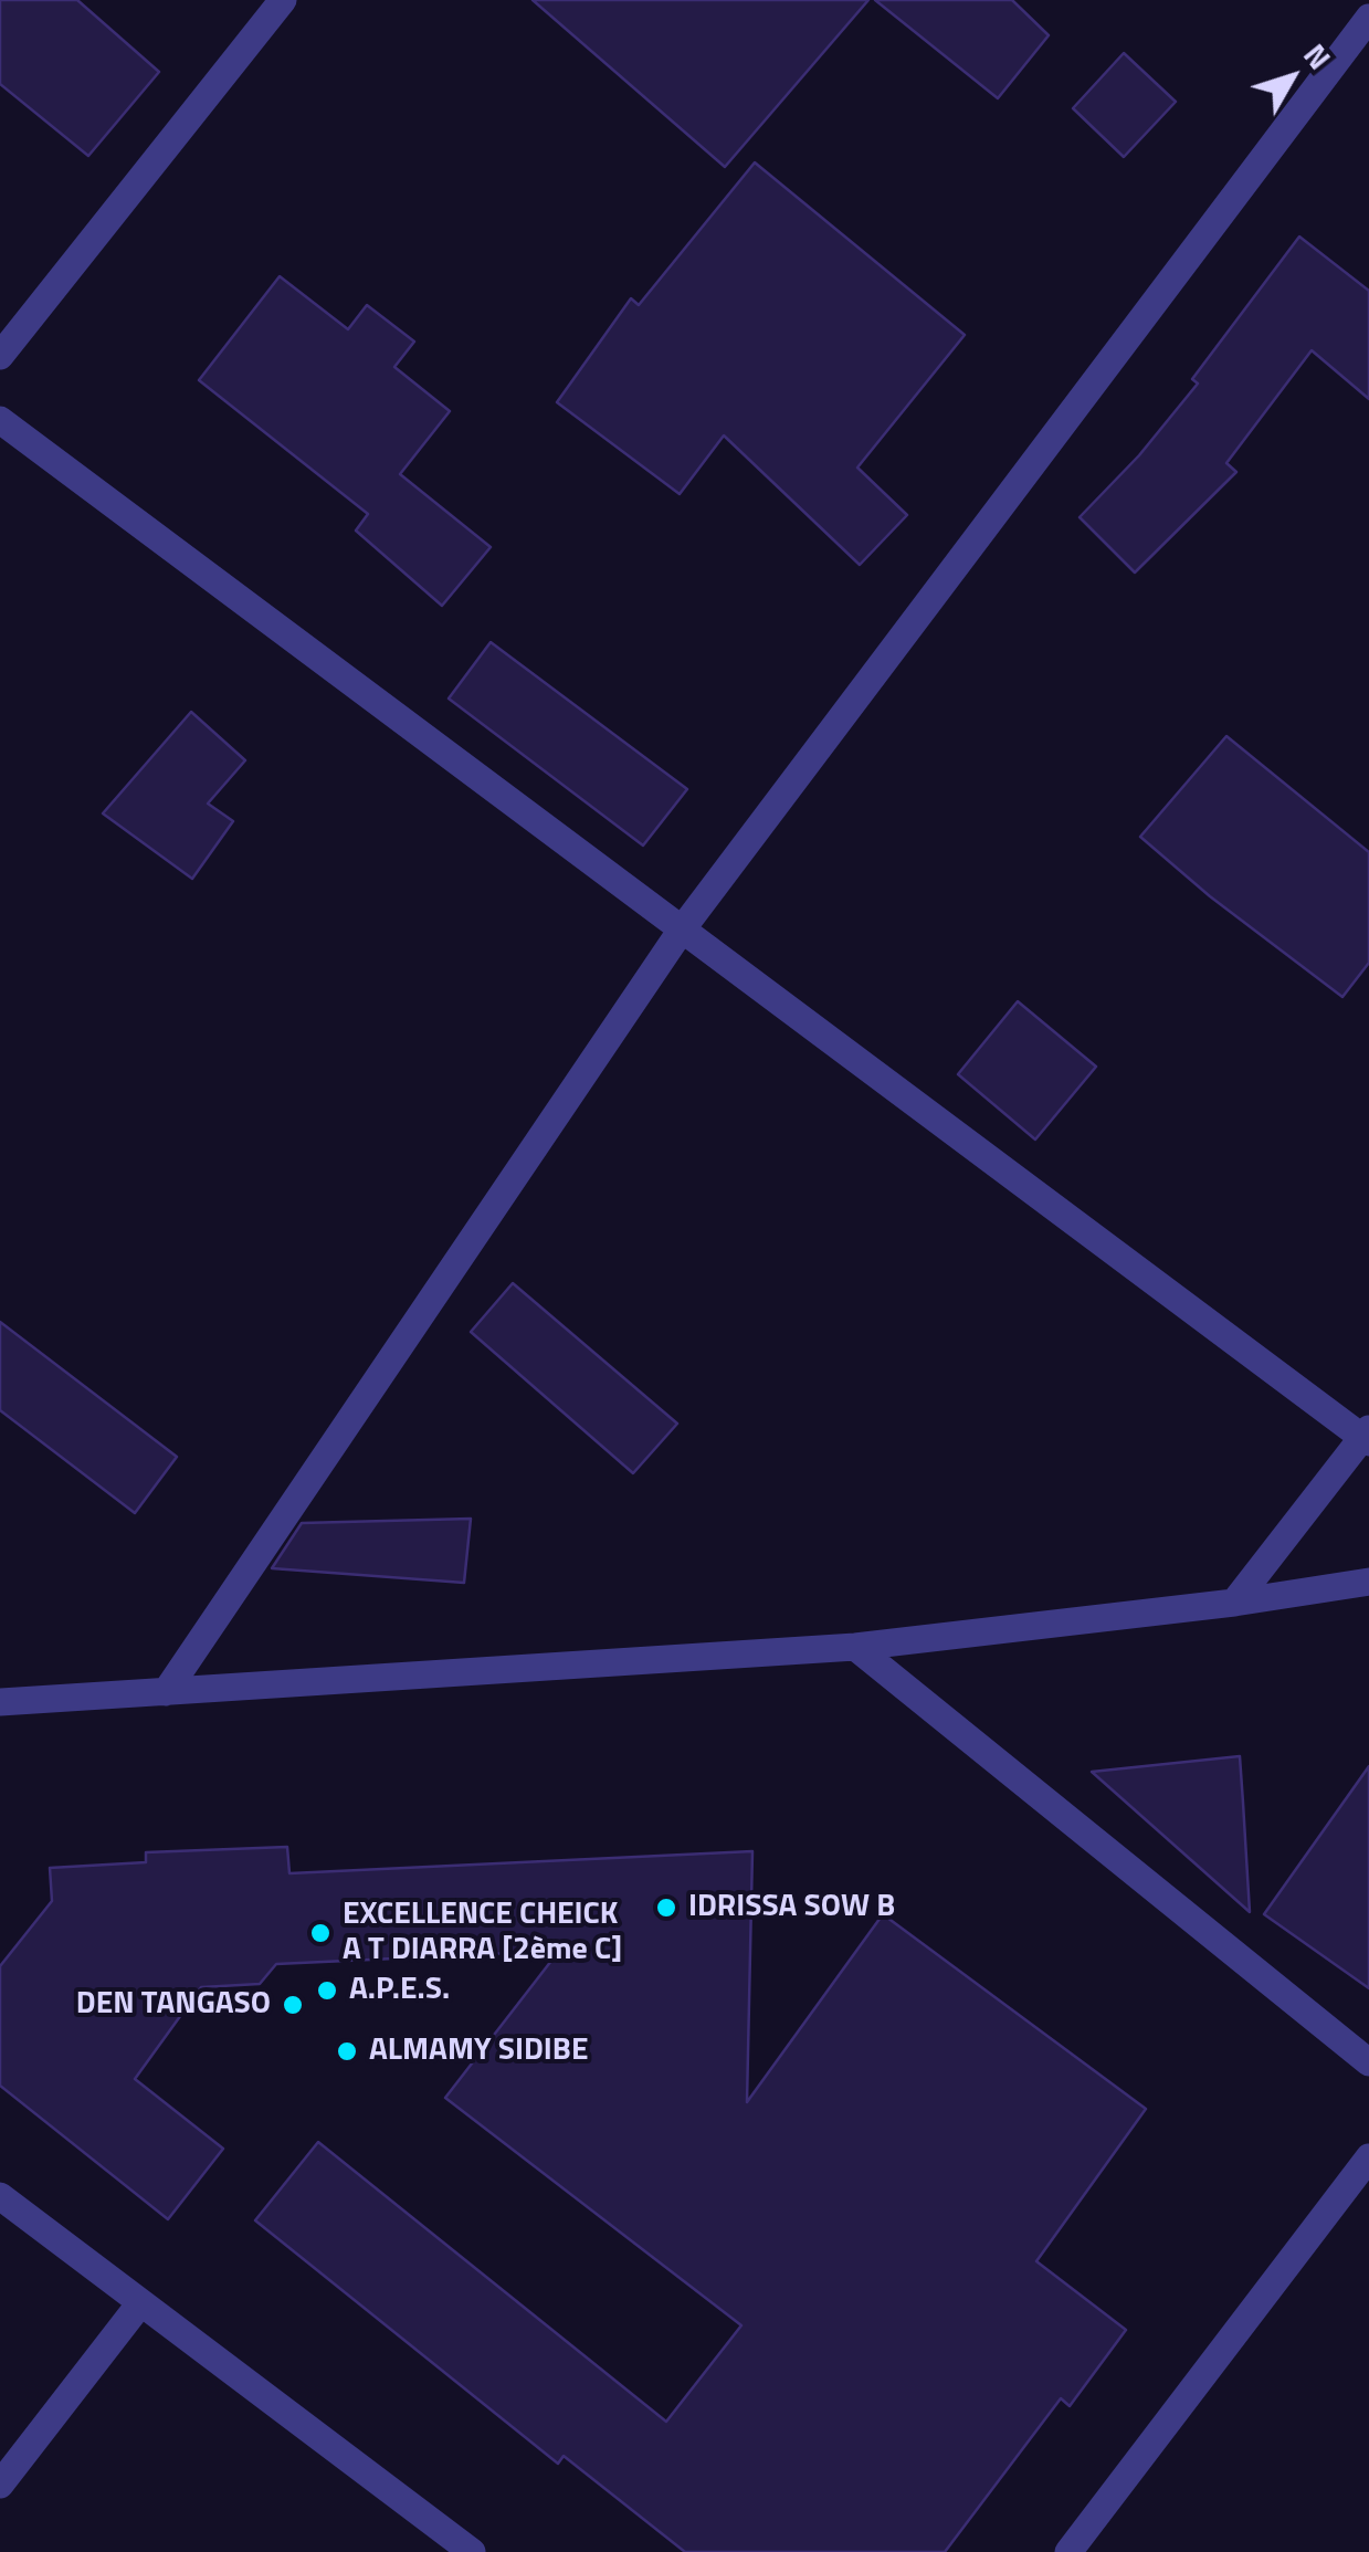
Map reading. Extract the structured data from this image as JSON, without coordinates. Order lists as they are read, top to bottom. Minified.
{"places":["IDRISSA SOW B","EXCELLENCE CHEICK A T DIARRA [2ème C]","A.P.E.S.","DEN TANGASO","ALMAMY SIDIBE"],"north":"top right"}
